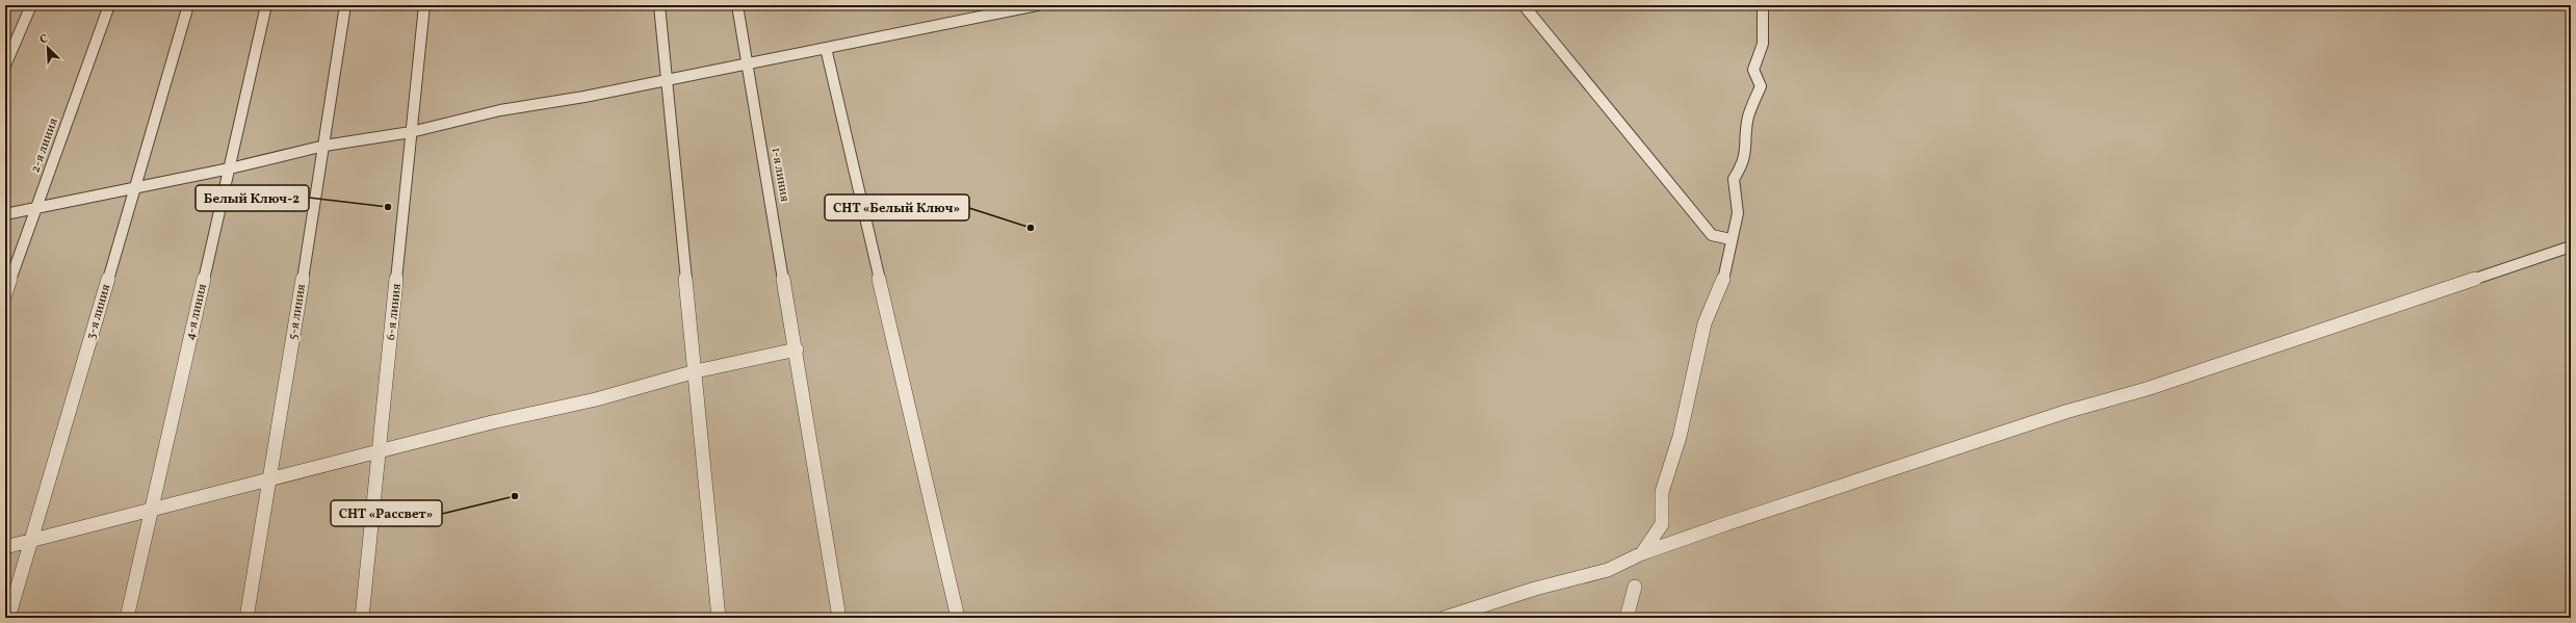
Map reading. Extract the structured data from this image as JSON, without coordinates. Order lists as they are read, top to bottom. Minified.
{"streets":{"street":["2-я линия","1-я линия","3-я линия","4-я линия","5-я линия","6-я линия"]},"places":["Белый Ключ-2","СНТ «Белый Ключ»","СНТ «Рассвет»"],"north":"top left"}
